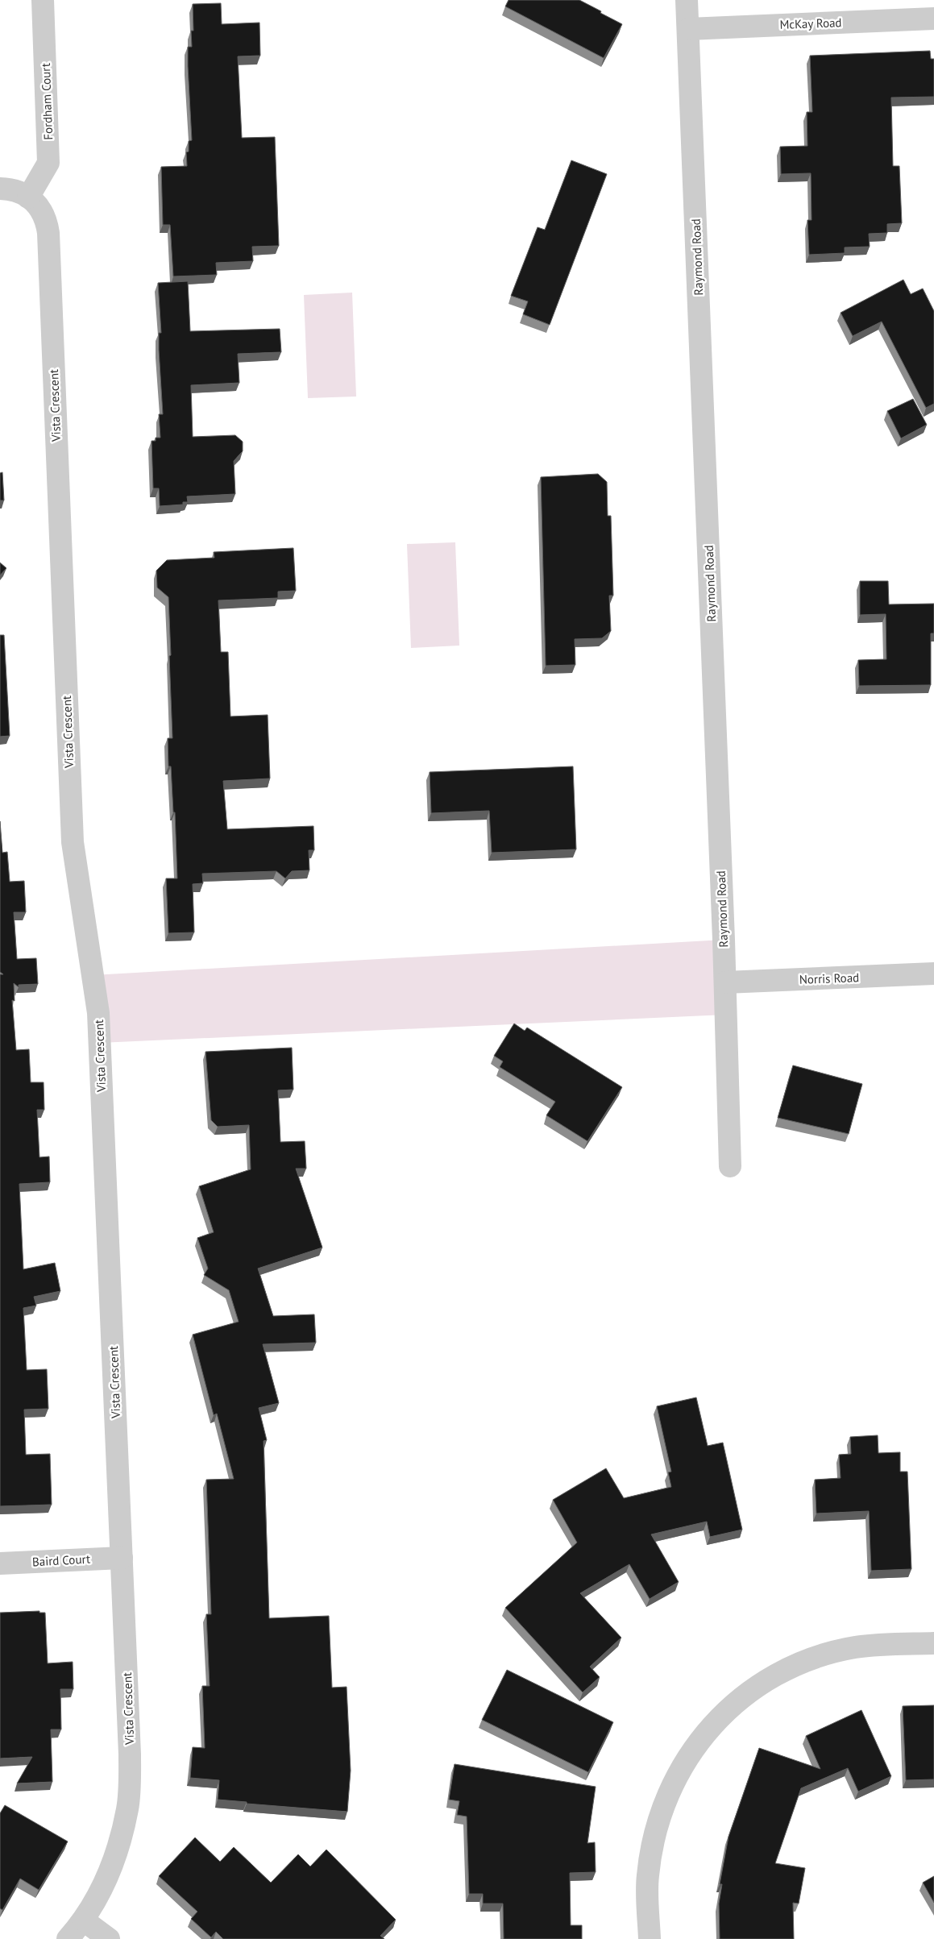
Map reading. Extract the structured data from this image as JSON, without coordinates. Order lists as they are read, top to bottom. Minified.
{"streets":{"street":["McKay Road","Fordham Court","Raymond Road","Vista Crescent","Norris Road","Baird Court"]},"crossings":[["McKay Road","Raymond Road"],["Fordham Court","Vista Crescent"],["Raymond Road","Norris Road"],["Vista Crescent","Baird Court"]]}
